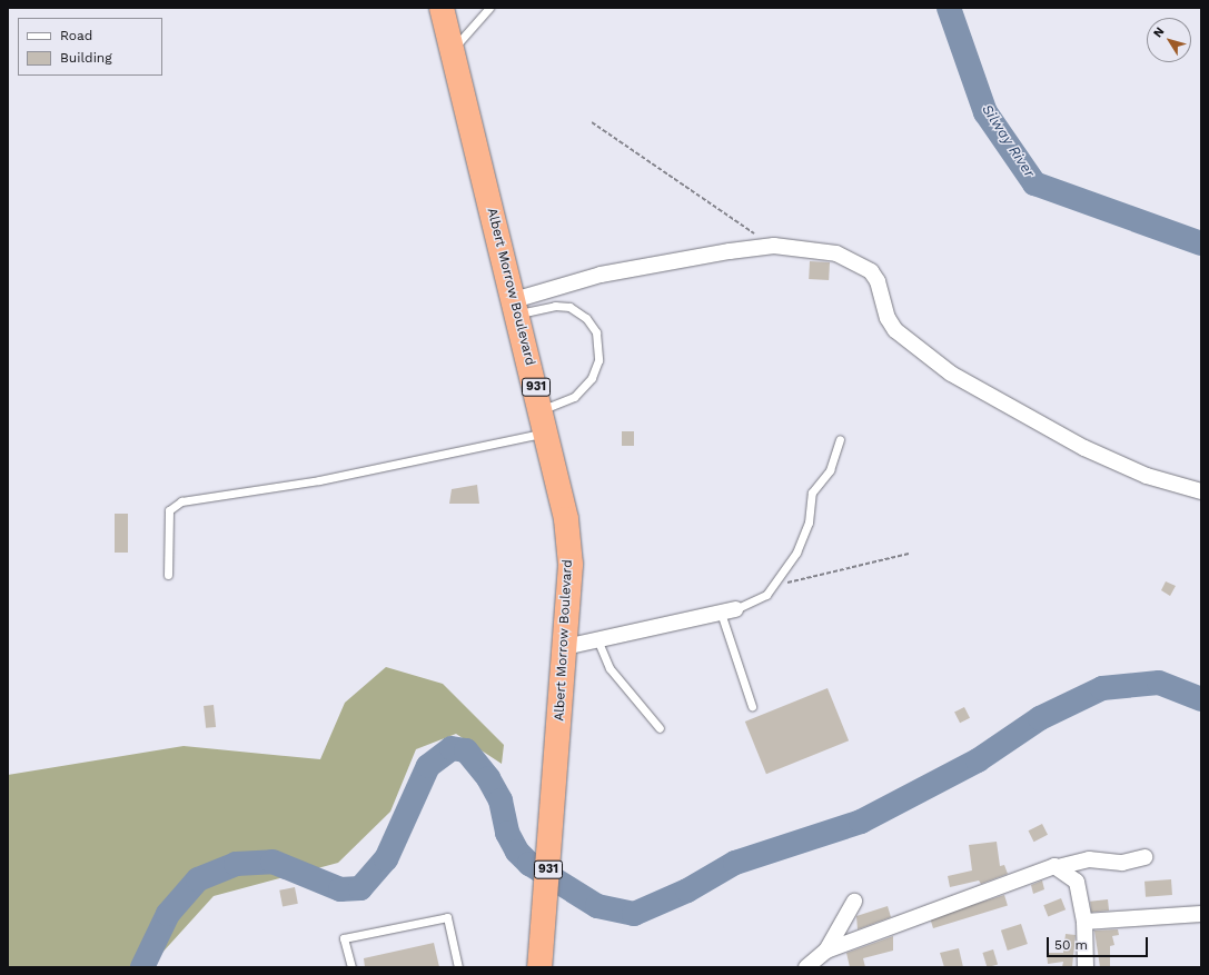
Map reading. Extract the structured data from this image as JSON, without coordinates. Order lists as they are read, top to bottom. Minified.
{"streets":{"highway":["Albert Morrow Boulevard","931"]},"water":["Silway River"],"legend":["Road","Building"],"scale_bar":"50 m","north":"top left"}
